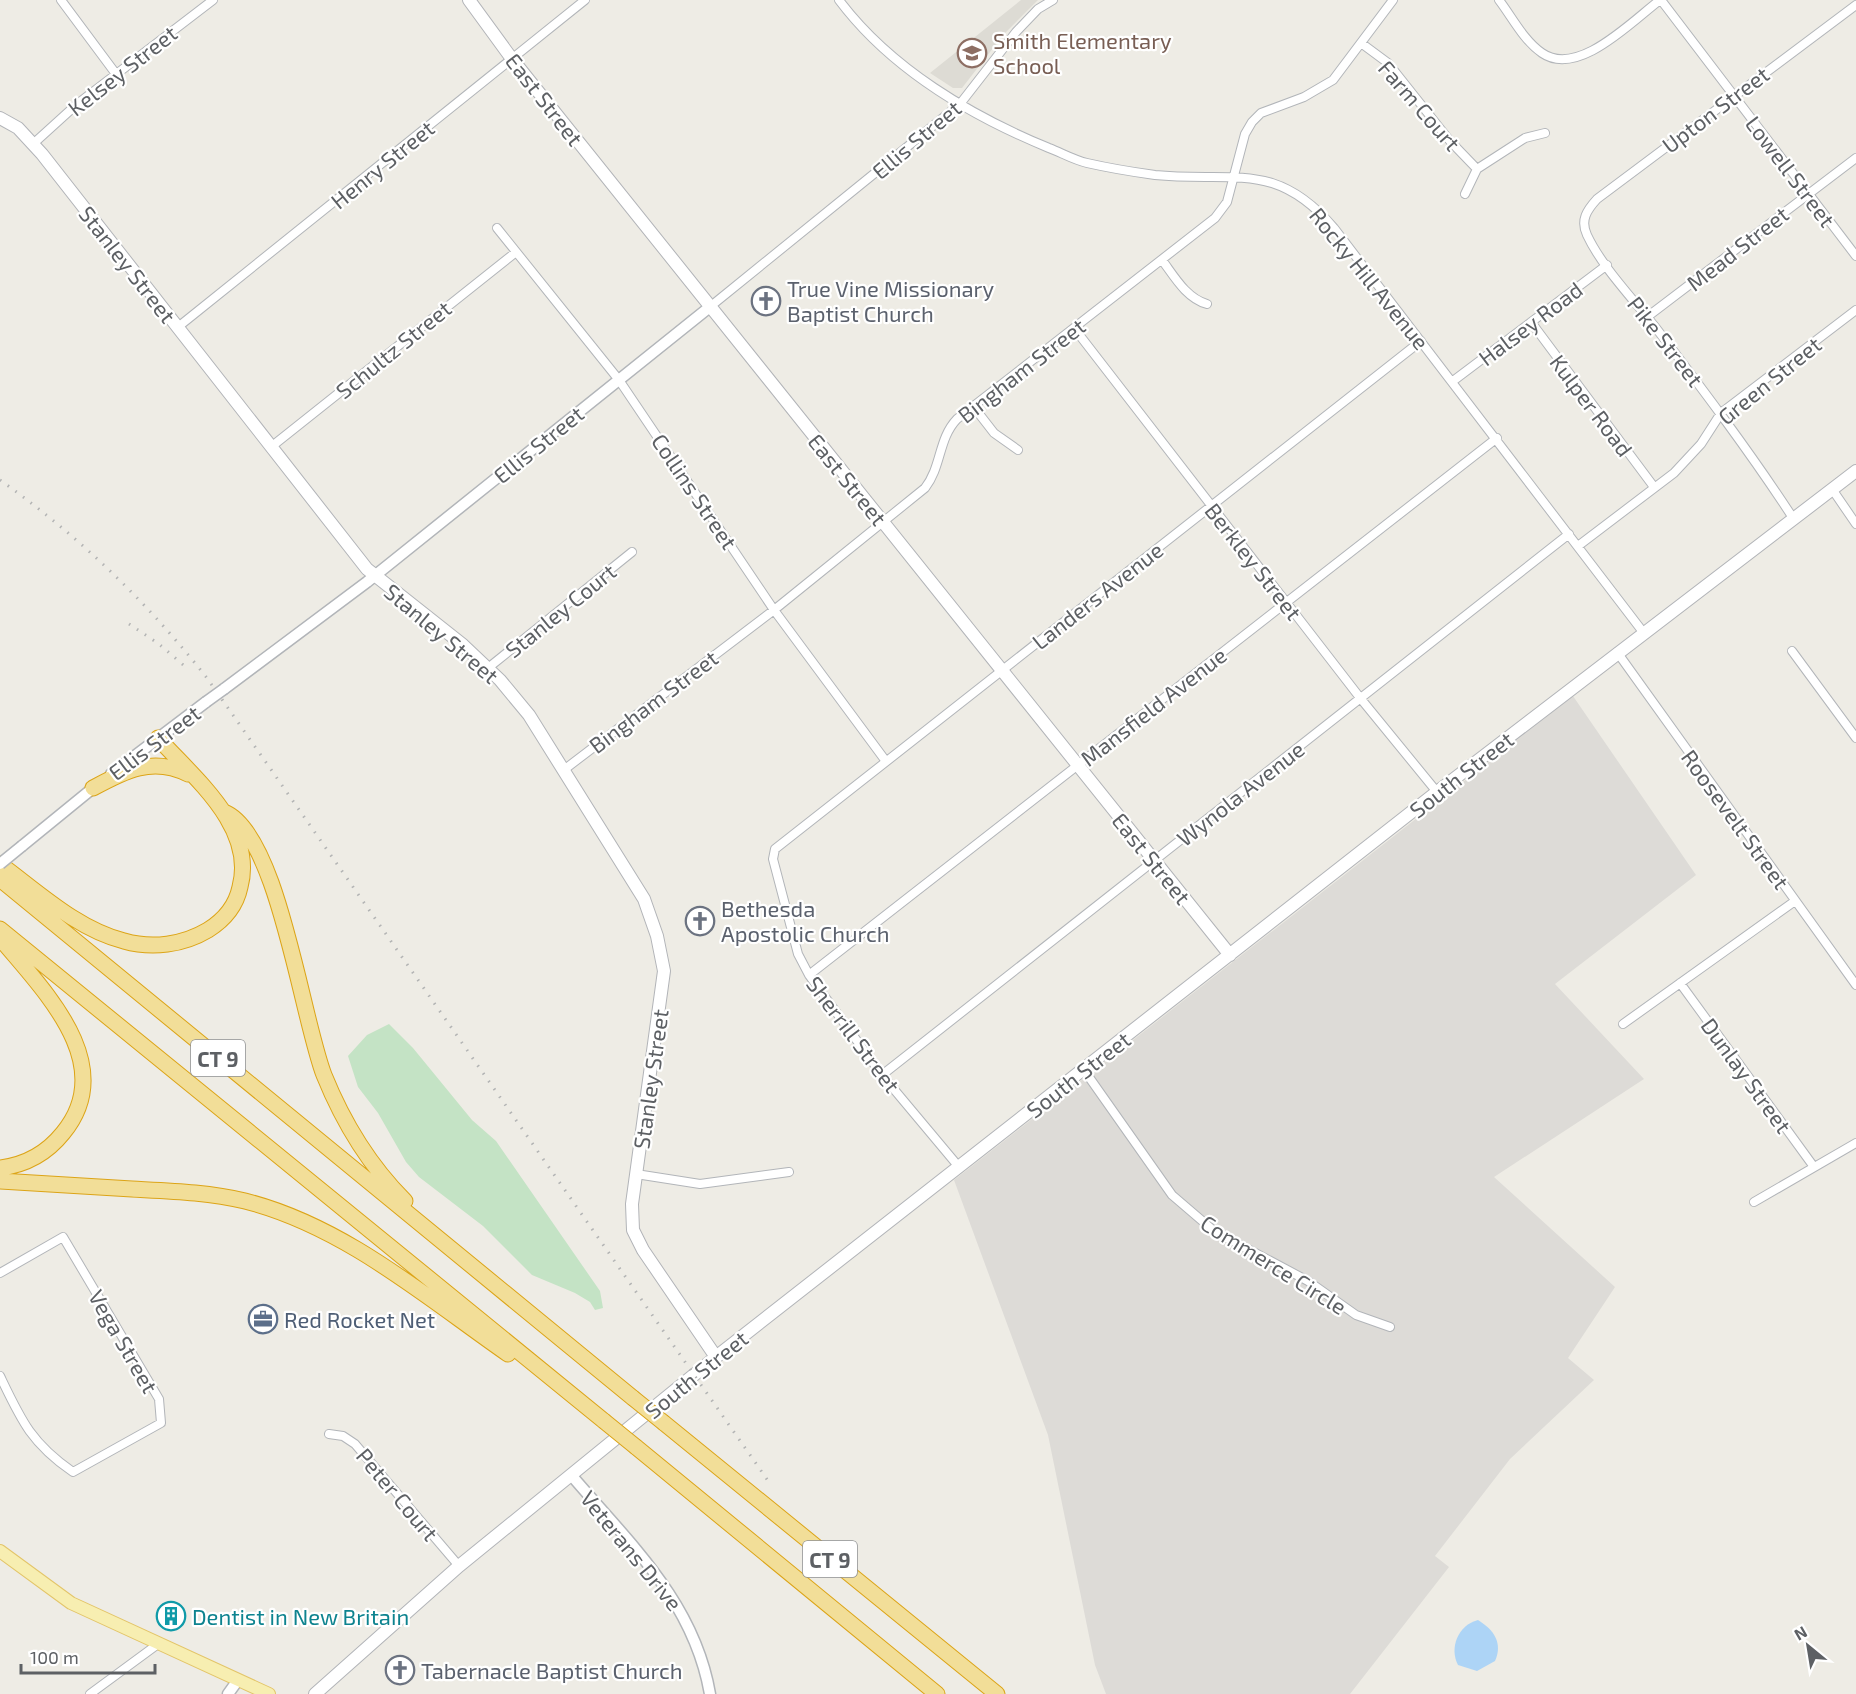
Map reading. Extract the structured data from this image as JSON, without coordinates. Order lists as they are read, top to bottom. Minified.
{"streets":{"highway":["CT 9"],"main road":["East Street","Stanley Street","South Street"],"street":["Kelsey Street","Farm Court","Upton Street","Ellis Street","Henry Street","Lowell Street","Mead Street","Rocky Hill Avenue","Halsey Road","Pike Street","Schultz Street","Bingham Street","Green Street","Kulper Road","Collins Street","Berkley Street","Landers Avenue","Stanley Court","Mansfield Avenue","Wynola Avenue","Roosevelt Street","Sherrill Street","Dunlay Street","Commerce Circle","Vega Street","Peter Court","Veterans Drive"]},"crossings":[["Kelsey Street","Stanley Street"],["East Street","Ellis Street"],["East Street","Henry Street"],["East Street","Bingham Street"],["East Street","Landers Avenue"],["East Street","Mansfield Avenue"],["East Street","South Street"],["East Street","Wynola Avenue"],["Farm Court","Bingham Street"],["Upton Street","Lowell Street"],["Upton Street","Pike Street"],["Ellis Street","Stanley Street"],["Ellis Street","Rocky Hill Avenue"],["Ellis Street","Collins Street"],["Henry Street","Stanley Street"],["Lowell Street","Mead Street"],["Mead Street","Pike Street"],["Stanley Street","Schultz Street"],["Stanley Street","Bingham Street"],["Stanley Street","Stanley Court"],["Stanley Street","South Street"],["Rocky Hill Avenue","Halsey Road"],["Rocky Hill Avenue","Bingham Street"],["Rocky Hill Avenue","Green Street"],["Rocky Hill Avenue","Landers Avenue"],["Rocky Hill Avenue","Mansfield Avenue"],["Rocky Hill Avenue","South Street"],["Rocky Hill Avenue","Wynola Avenue"],["Halsey Road","Pike Street"],["Halsey Road","Kulper Road"],["Pike Street","Green Street"],["Pike Street","South Street"],["Schultz Street","Collins Street"],["Bingham Street","Collins Street"],["Bingham Street","Berkley Street"],["Green Street","Kulper Road"],["Collins Street","Landers Avenue"],["Berkley Street","Landers Avenue"],["Berkley Street","Mansfield Avenue"],["Berkley Street","South Street"],["Berkley Street","Wynola Avenue"],["Landers Avenue","Sherrill Street"],["Mansfield Avenue","Sherrill Street"],["South Street","Roosevelt Street"],["South Street","Sherrill Street"],["South Street","Commerce Circle"],["South Street","Peter Court"],["South Street","Veterans Drive"],["Wynola Avenue","Sherrill Street"]],"places":{"school or university":["Smith Elementary School"],"church":["True Vine Missionary Baptist Church","Bethesda Apostolic Church","Tabernacle Baptist Church"],"office":["Red Rocket Net"],"building":["Dentist in New Britain"]},"scale_bar":"100 m","north":"top left"}
